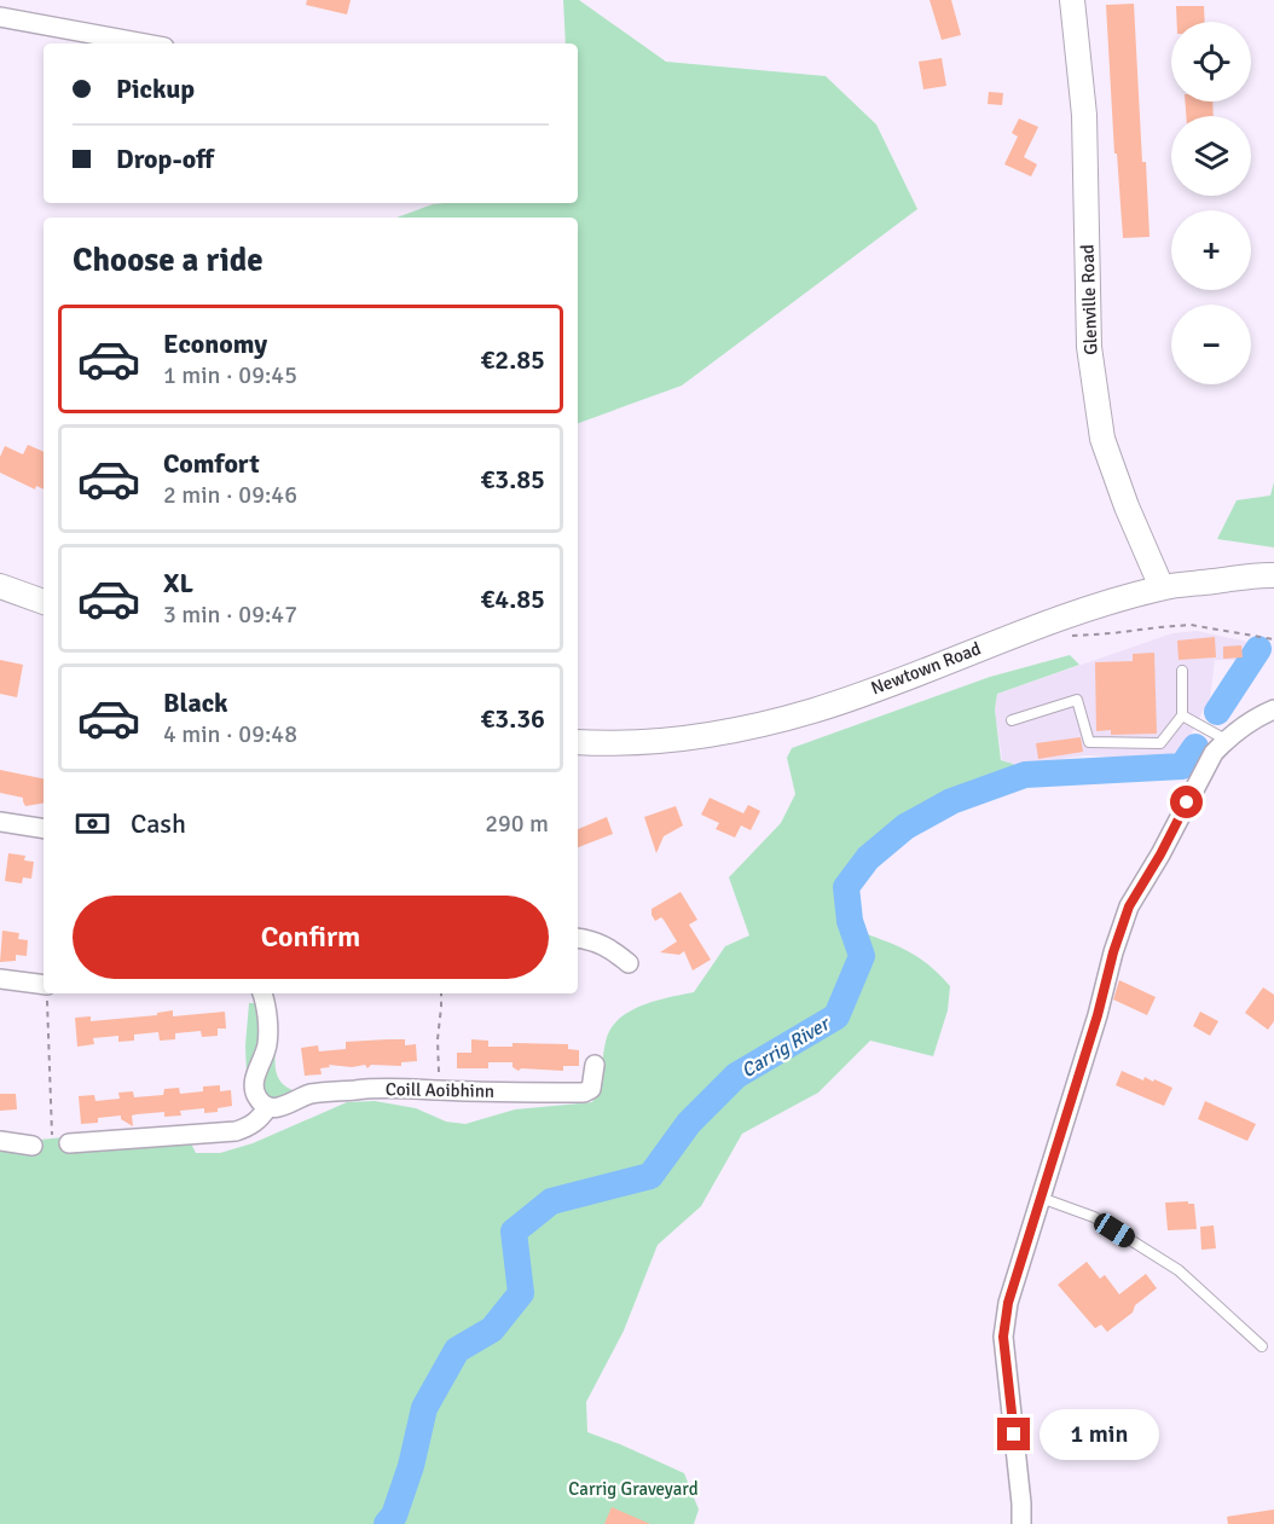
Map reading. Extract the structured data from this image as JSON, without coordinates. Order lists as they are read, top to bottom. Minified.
{"streets":{"main road":["Glenville Road","Newtown Road"],"street":["Coill Aoibhinn"]},"crossings":[["Glenville Road","Newtown Road"]],"water":["Carrig River"],"parks":["Carrig Graveyard"],"page":{"map_buttons":["+","−"],"banner":["Pickup","Drop-off"],"heading":"Choose a ride","list":[{"name":"Economy","note":"1 min · 09:45","value":"€2.85"},{"name":"Comfort","note":"2 min · 09:46","value":"€3.85"},{"name":"XL","note":"3 min · 09:47","value":"€4.85"},{"name":"Black","note":"4 min · 09:48","value":"€3.36"}],"pay":["Cash","290 m"],"buttons":"Confirm","bubble":"1 min"}}
